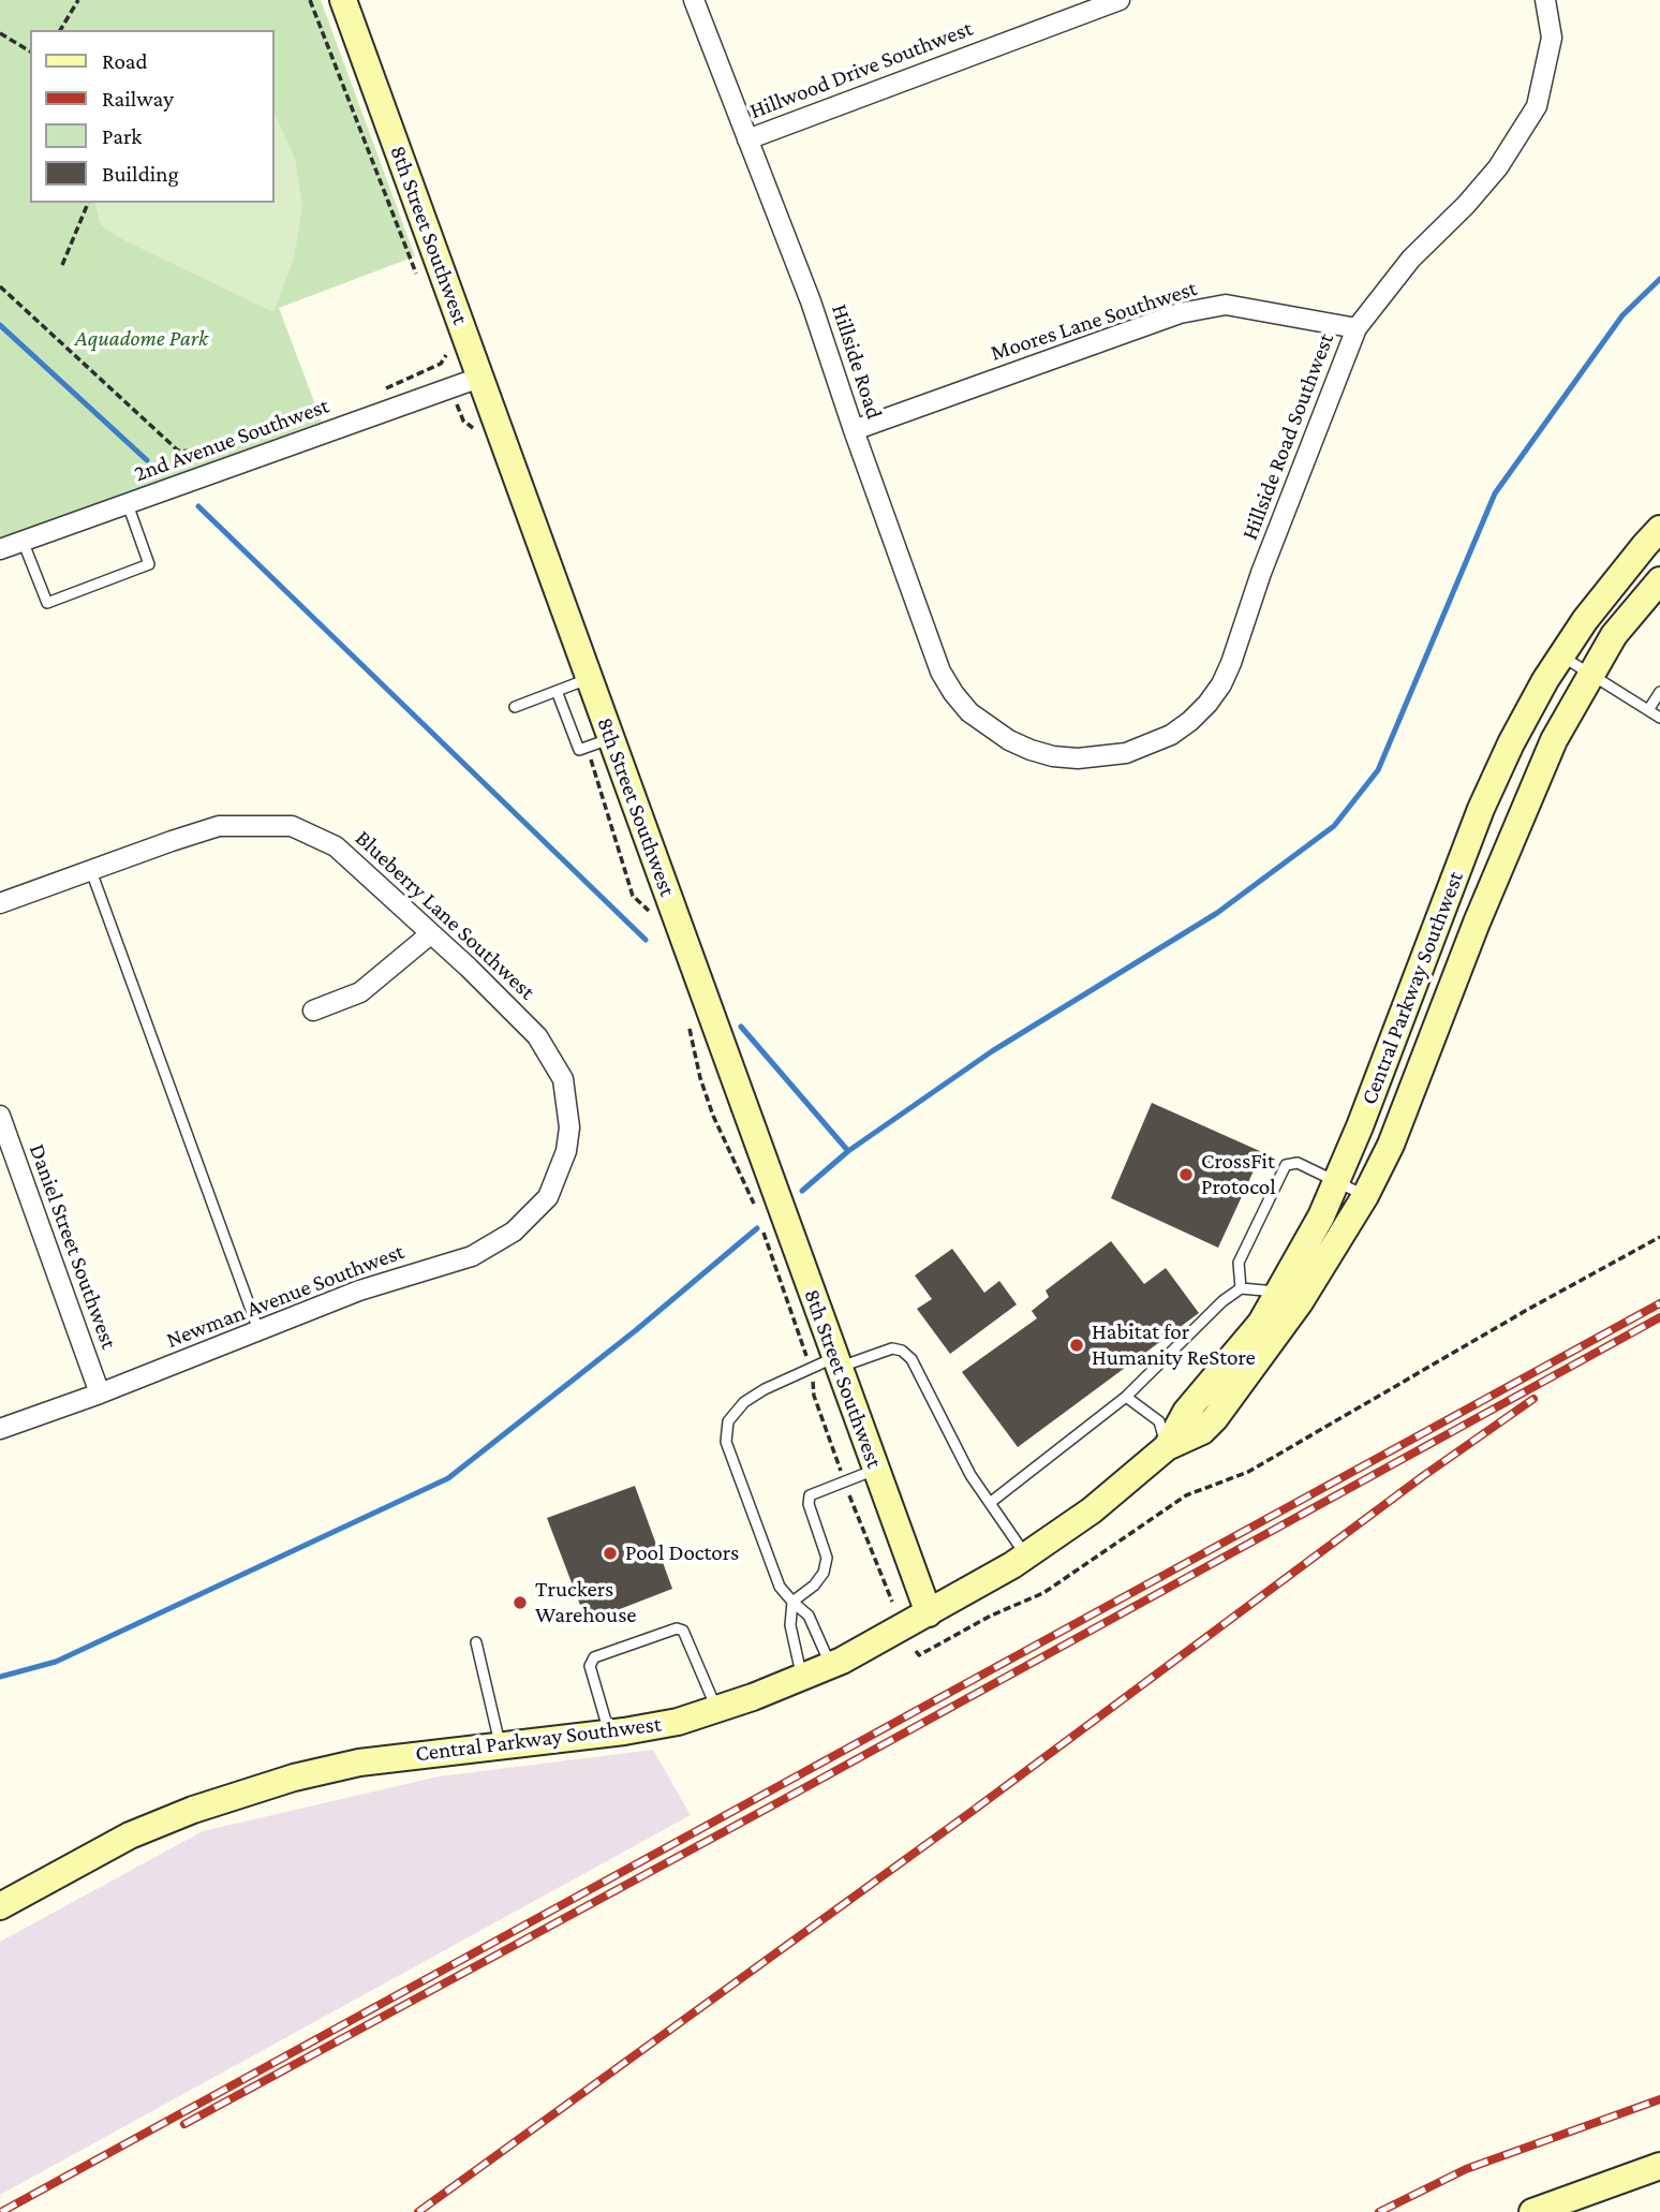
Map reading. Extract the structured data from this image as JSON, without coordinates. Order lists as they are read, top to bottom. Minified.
{"streets":{"street":["Hillwood Drive Southwest","8th Street Southwest","Moores Lane Southwest","Hillside Road","Hillside Road Southwest","2nd Avenue Southwest","Blueberry Lane Southwest","Central Parkway Southwest","Daniel Street Southwest","Newman Avenue Southwest"]},"crossings":[["Hillwood Drive Southwest","Hillside Road"],["8th Street Southwest","2nd Avenue Southwest"],["8th Street Southwest","Central Parkway Southwest"],["Moores Lane Southwest","Hillside Road"],["Moores Lane Southwest","Hillside Road Southwest"],["Hillside Road","Hillside Road Southwest"],["Blueberry Lane Southwest","Newman Avenue Southwest"],["Daniel Street Southwest","Newman Avenue Southwest"]],"parks":["Aquadome Park"],"places":["CrossFit Protocol","Habitat for Humanity ReStore","Pool Doctors","Truckers Warehouse"],"legend":["Road","Railway","Park","Building"]}
